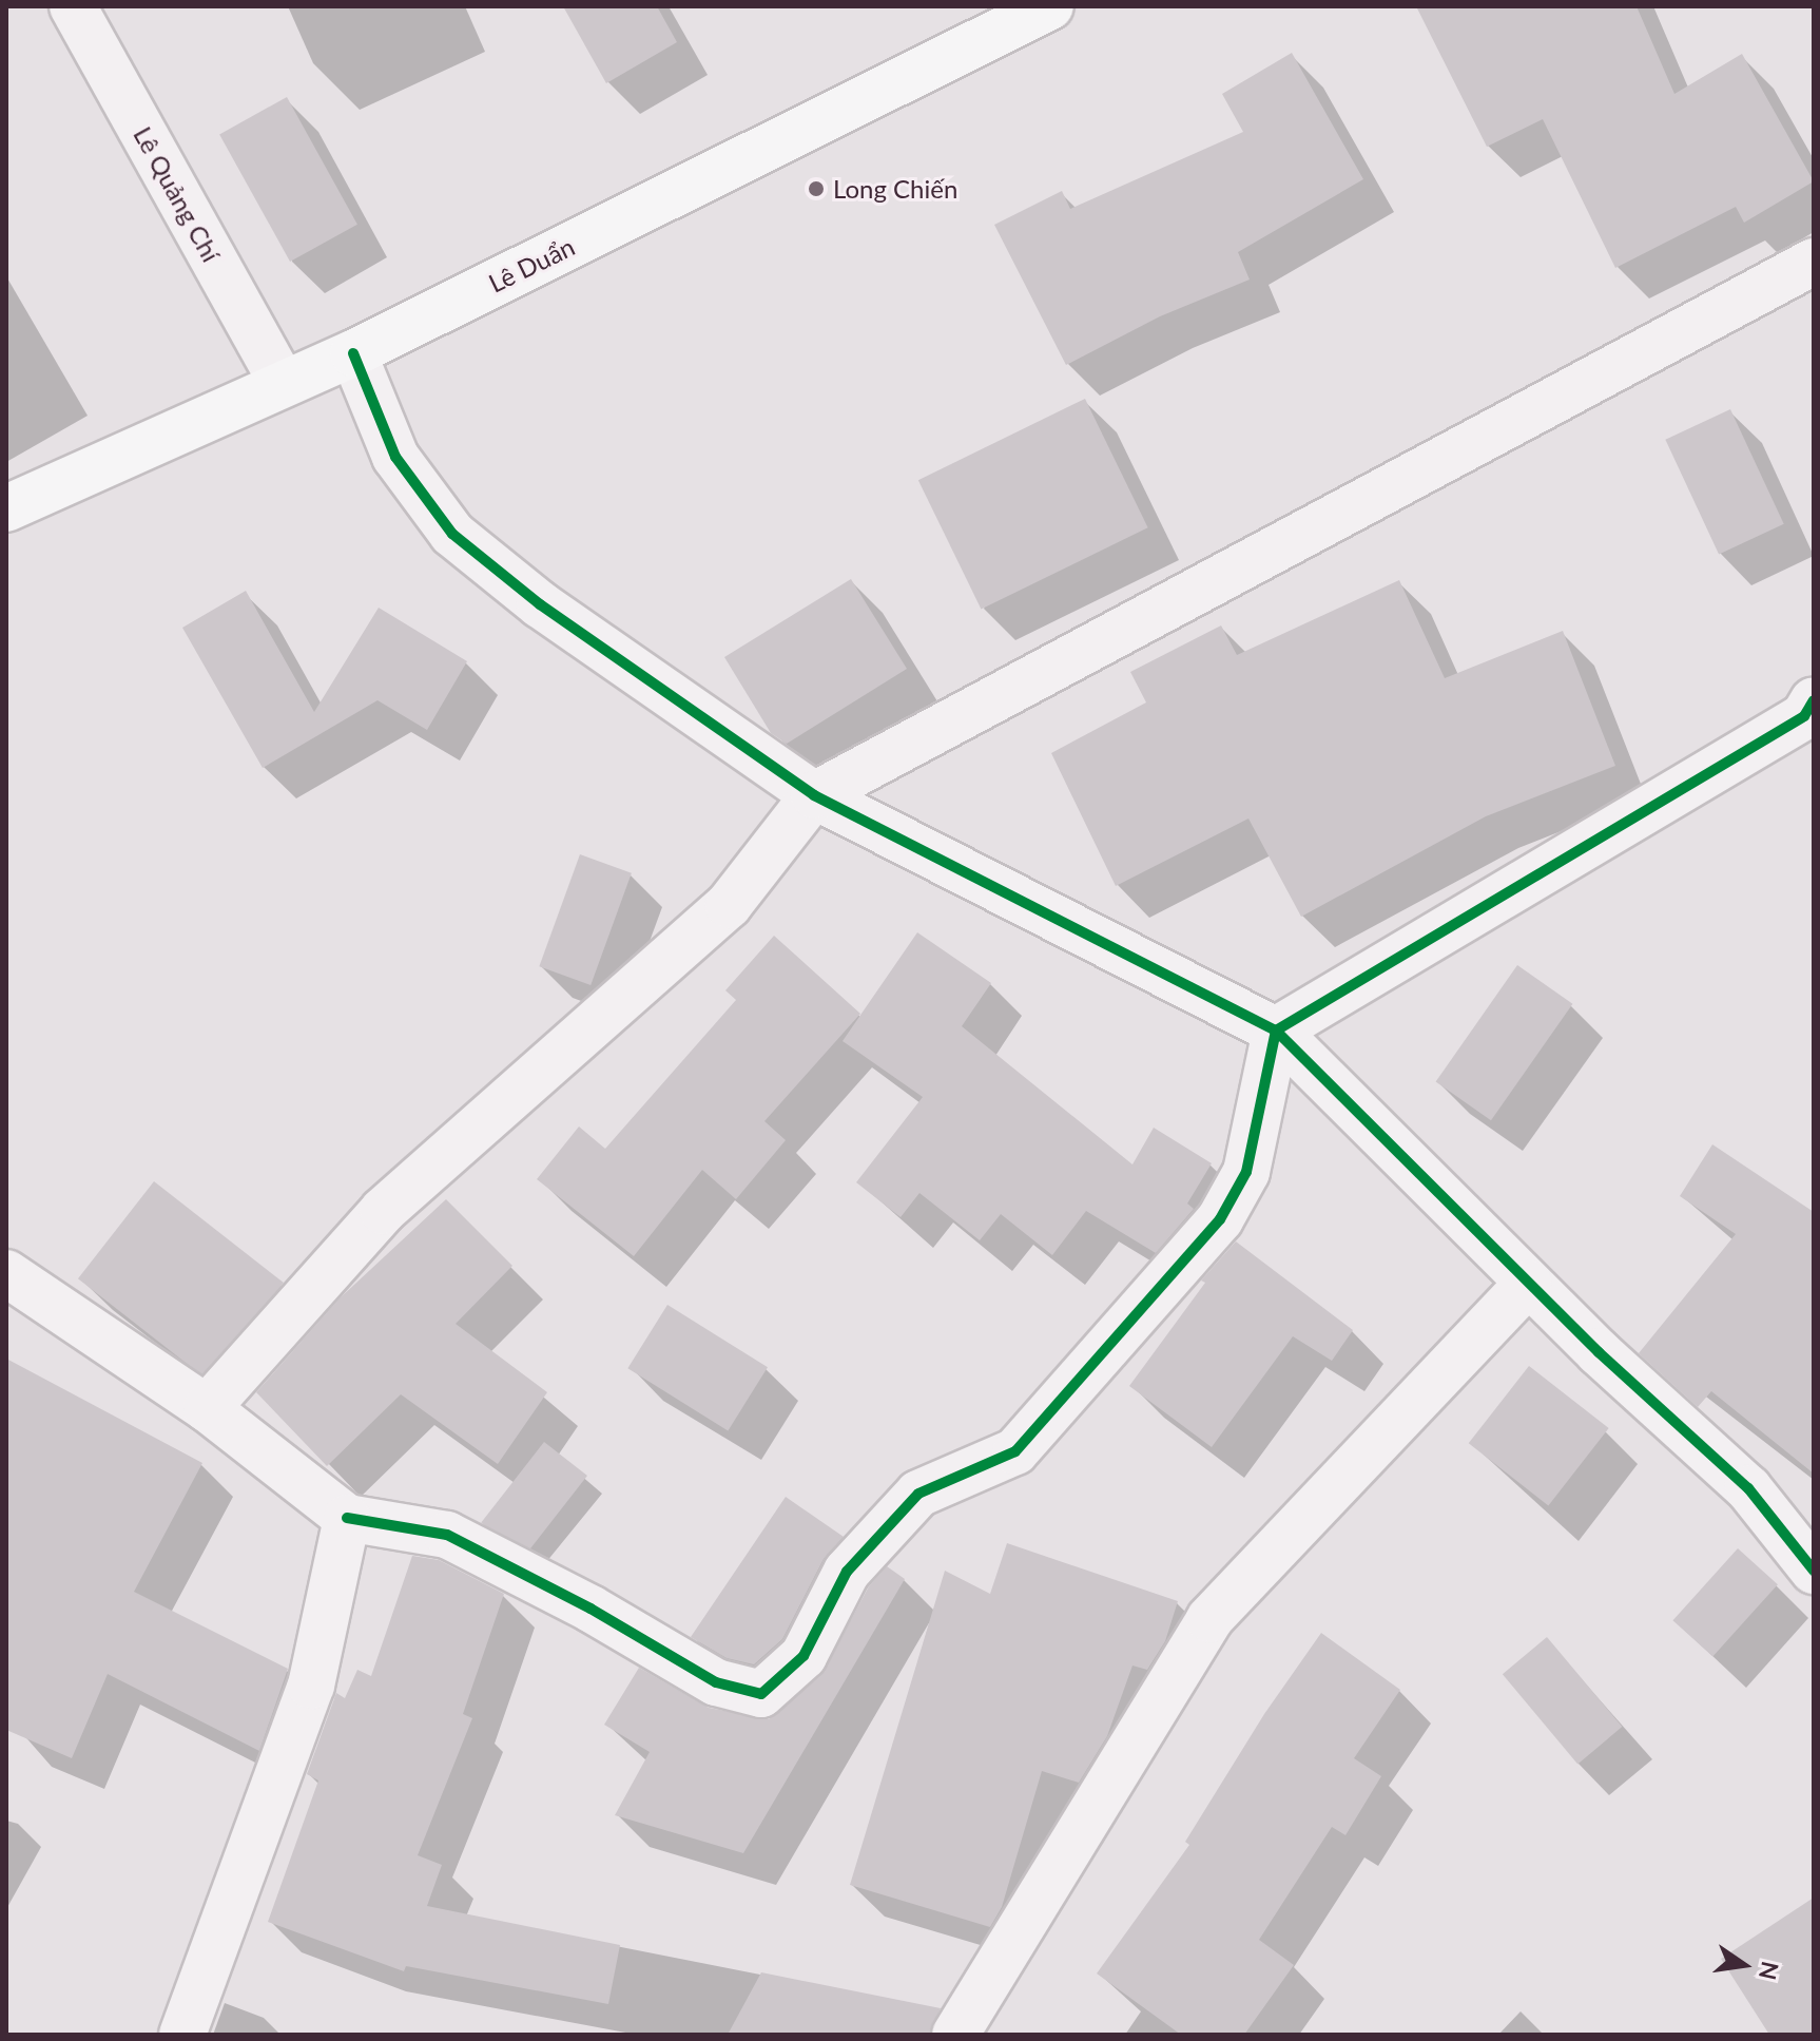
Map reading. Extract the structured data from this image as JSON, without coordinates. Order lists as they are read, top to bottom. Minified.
{"streets":{"main road":["Lê Duẩn"],"street":["Lê Quảng Chí"]},"crossings":[["Lê Quảng Chí","Lê Duẩn"]],"places":["Long Chiến"],"north":"right"}
